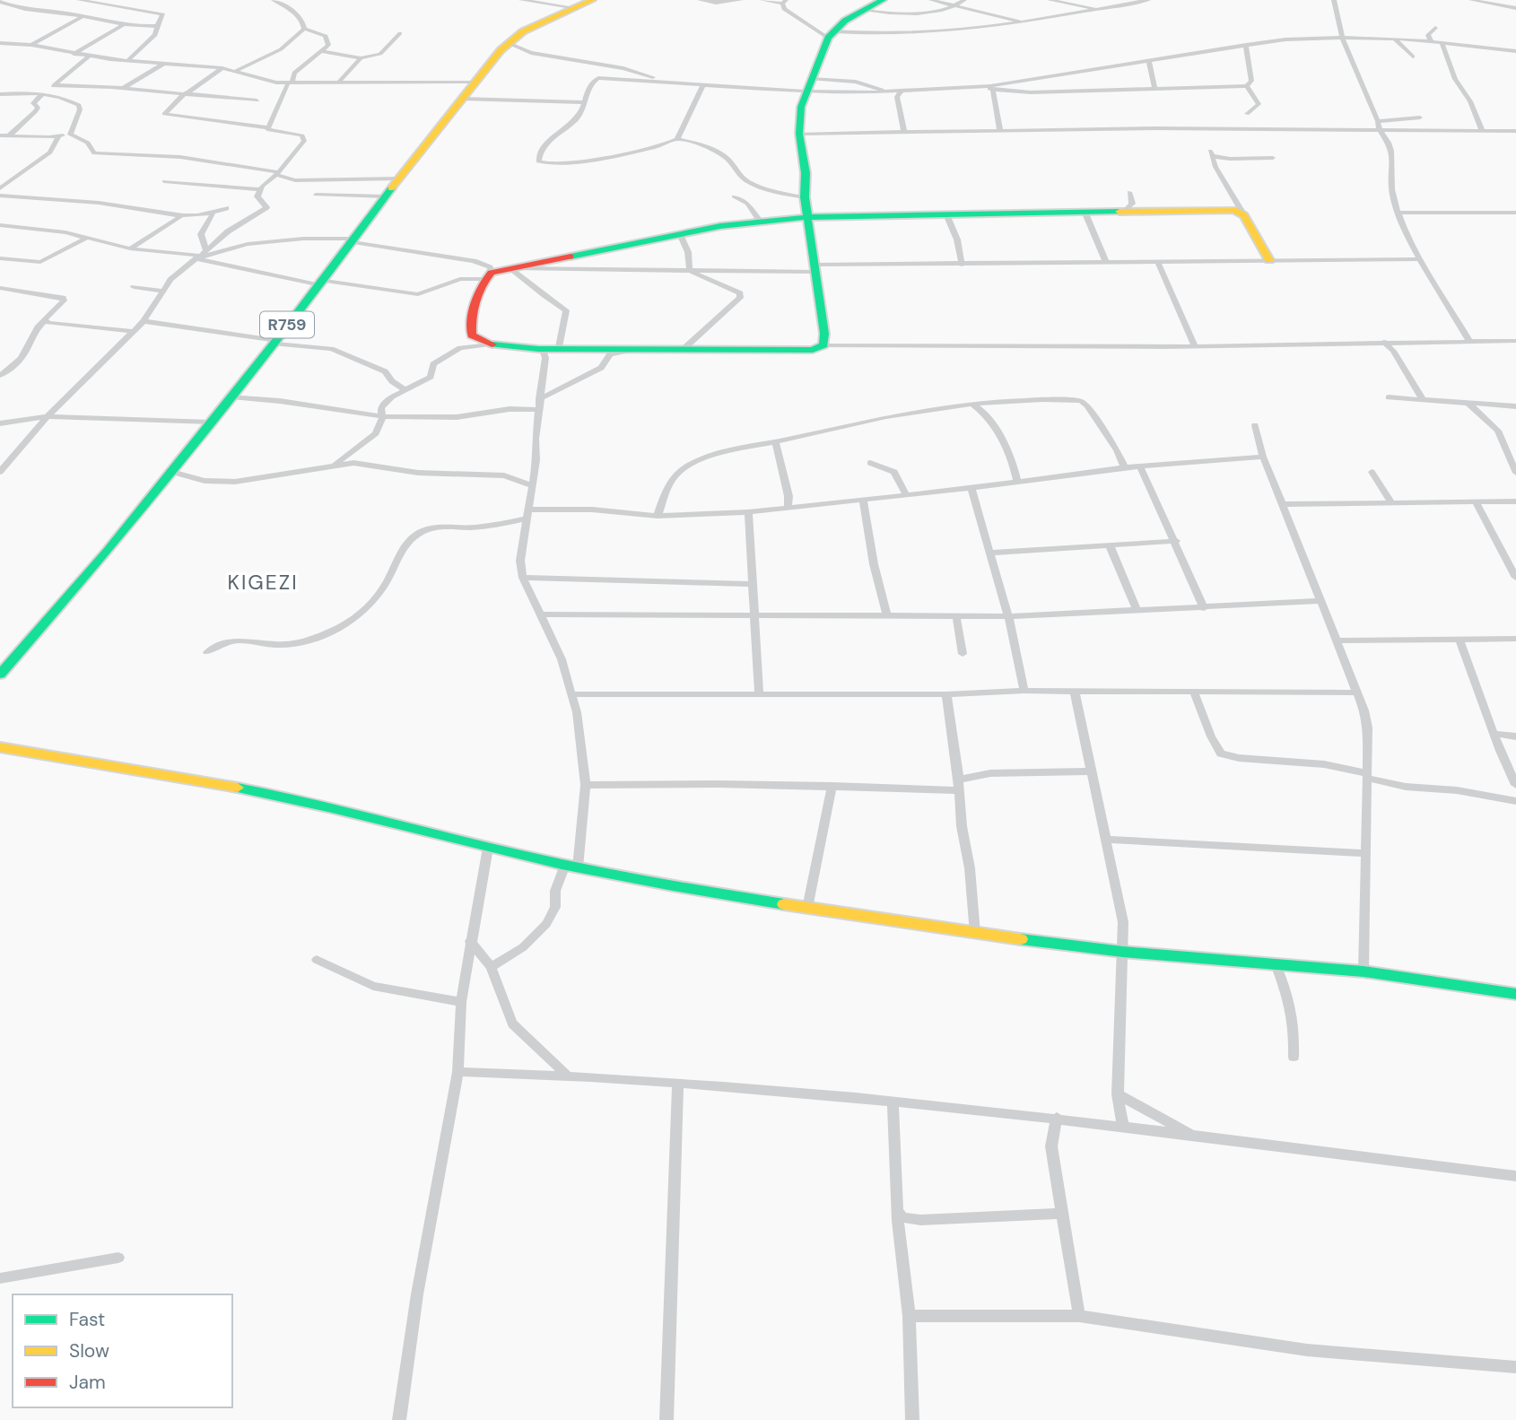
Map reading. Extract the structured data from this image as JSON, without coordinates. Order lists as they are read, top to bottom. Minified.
{"streets":{"street":["R759"]},"districts":["KIGEZI"],"legend":["Fast","Slow","Jam"]}
